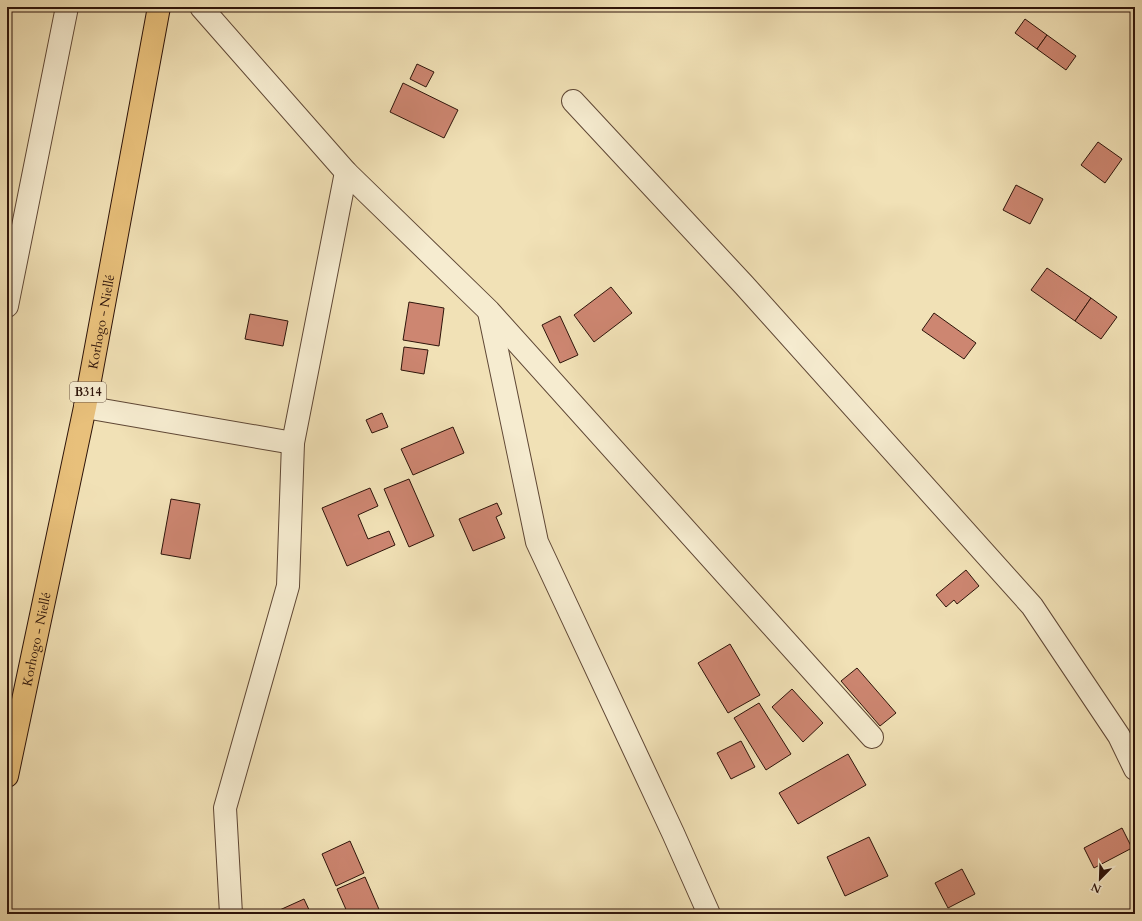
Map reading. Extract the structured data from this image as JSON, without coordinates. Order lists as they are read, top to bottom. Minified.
{"streets":{"main road":["Korhogo - Niellé","B314"]},"north":"bottom left"}
